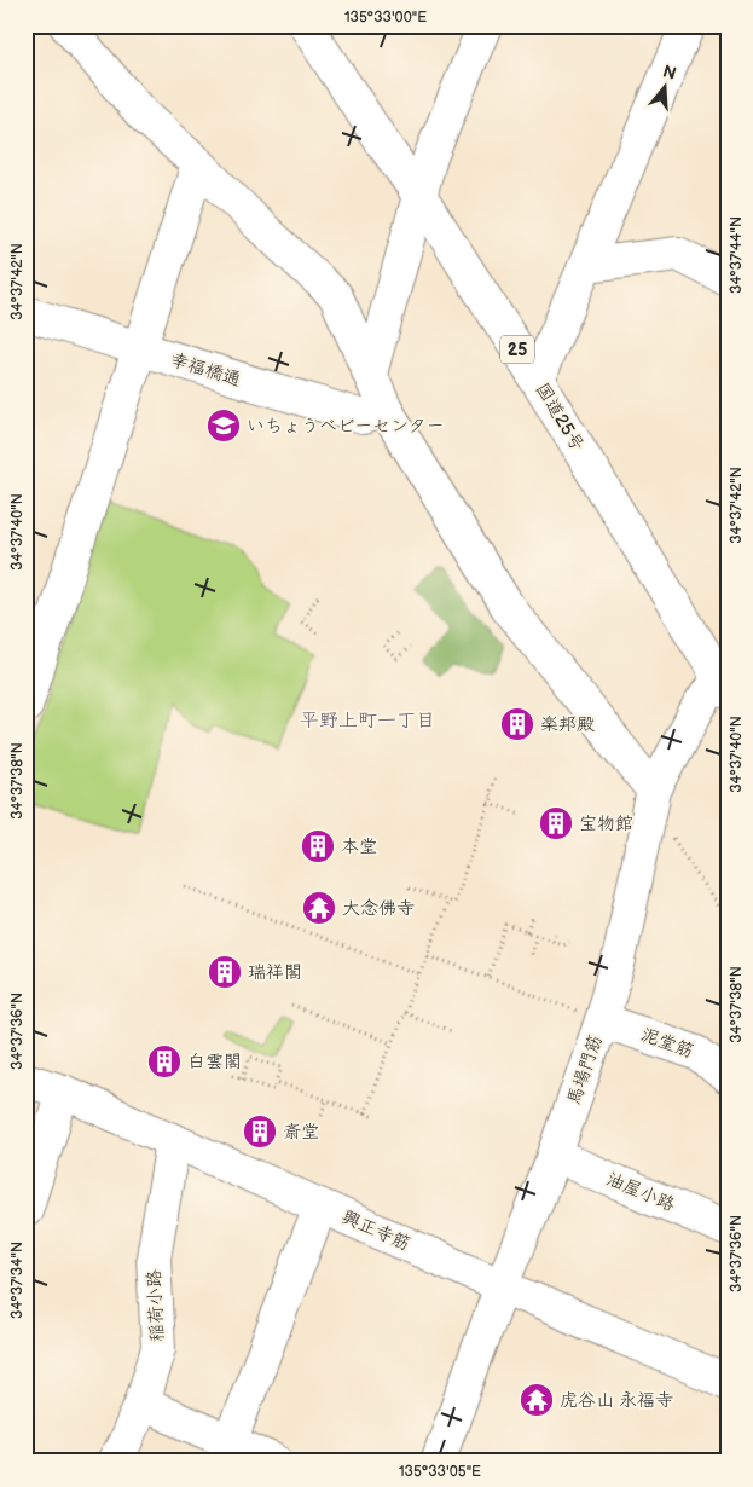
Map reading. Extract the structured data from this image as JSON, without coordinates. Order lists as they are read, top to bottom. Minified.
{"streets":{"main road":["25","幸福橋通","国道25号","泥堂筋","馬場門筋","油屋小路","興正寺筋","稲荷小路"]},"crossings":[["国道25号","馬場門筋"],["泥堂筋","馬場門筋"],["馬場門筋","油屋小路"],["馬場門筋","興正寺筋"],["興正寺筋","稲荷小路"]],"districts":["平野上町一丁目"],"places":{"school or university":["いちょうベビーセンター"],"building":["楽邦殿","宝物館","本堂","瑞祥閣","白雲閣","斎堂"],"temple":["大念佛寺","虎谷山 永福寺"]},"north":"top","coordinates":["135°33'00\"E","34°37'44\"N","34°37'42\"N","34°37'40\"N","34°37'38\"N","34°37'36\"N","34°37'34\"N","135°33'05\"E"]}
